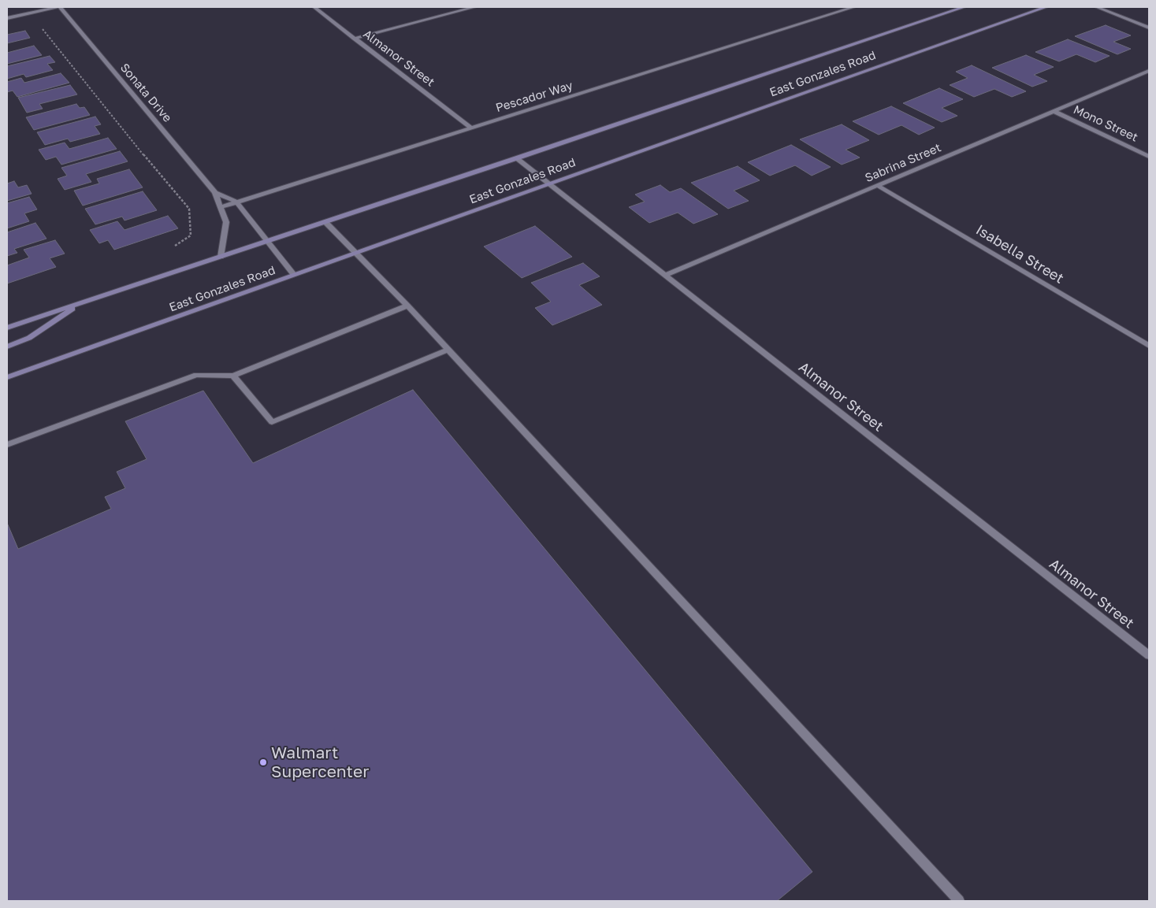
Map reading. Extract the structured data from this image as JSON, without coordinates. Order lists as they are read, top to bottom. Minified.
{"streets":{"main road":["East Gonzales Road"],"street":["Almanor Street","Sonata Drive","Pescador Way","Mono Street","Sabrina Street","Isabella Street"]},"crossings":[["Almanor Street","East Gonzales Road"],["Almanor Street","Pescador Way"],["Almanor Street","Sabrina Street"],["East Gonzales Road","Sonata Drive"],["Sonata Drive","Pescador Way"],["Mono Street","Sabrina Street"],["Sabrina Street","Isabella Street"]],"places":["Walmart Supercenter"]}
